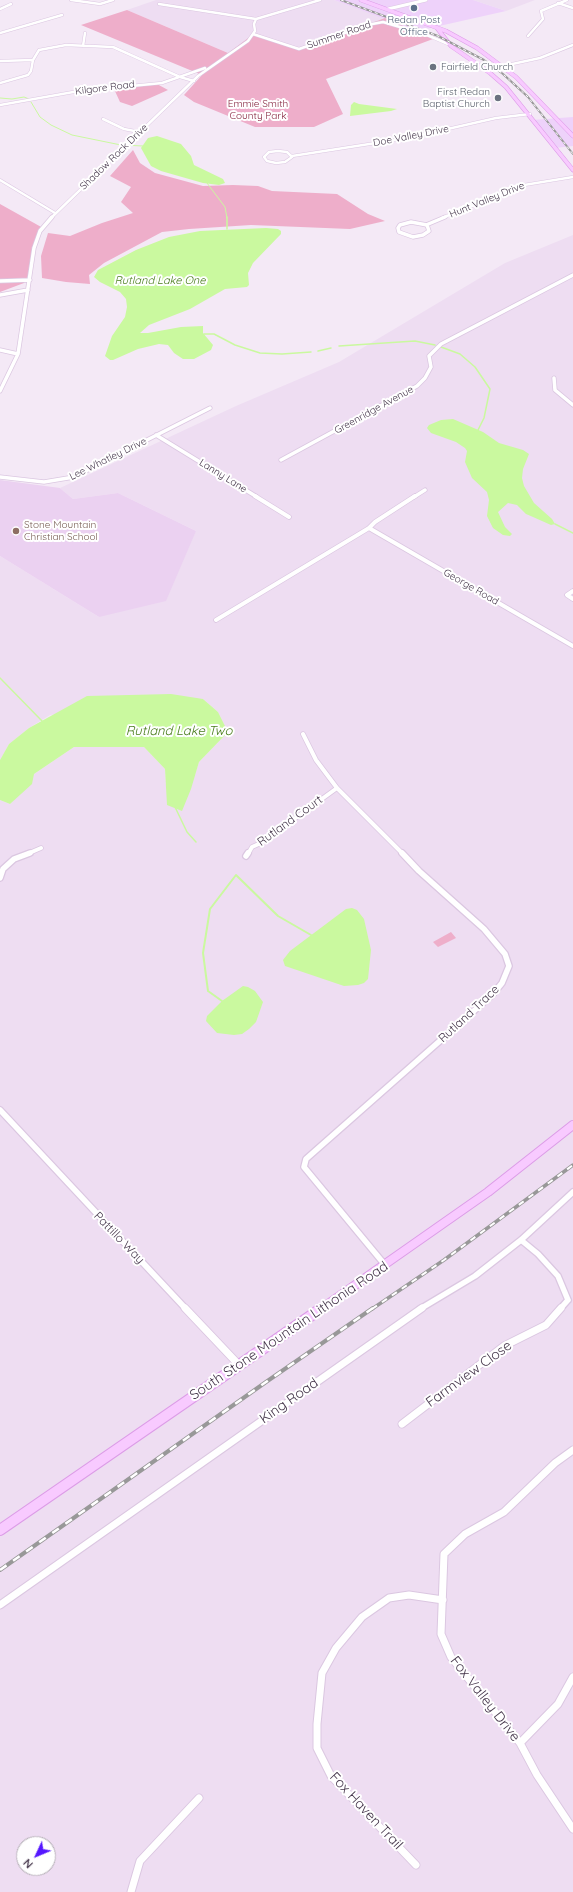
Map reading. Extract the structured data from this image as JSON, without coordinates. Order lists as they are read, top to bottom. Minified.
{"streets":{"main road":["South Stone Mountain Lithonia Road"],"street":["Summer Road","Kilgore Road","Doe Valley Drive","Shadow Rock Drive","Hunt Valley Drive","Greenridge Avenue","Lee Whatley Drive","Lanny Lane","George Road","Rutland Court","Rutland Trace","Pattillo Way","Farmview Close","King Road","Fox Valley Drive","Fox Haven Trail"]},"crossings":[["Summer Road","Shadow Rock Drive"],["Kilgore Road","Shadow Rock Drive"],["Lee Whatley Drive","Lanny Lane"],["Rutland Court","Rutland Trace"],["Rutland Trace","South Stone Mountain Lithonia Road"],["Pattillo Way","South Stone Mountain Lithonia Road"],["Farmview Close","King Road"],["Fox Valley Drive","Fox Haven Trail"]],"water":["Rutland Lake One","Rutland Lake Two"],"parks":["Emmie Smith County Park"],"places":["Redan Post Office","Fairfield Church","First Redan Baptist Church","Stone Mountain Christian School"],"north":"bottom left"}
